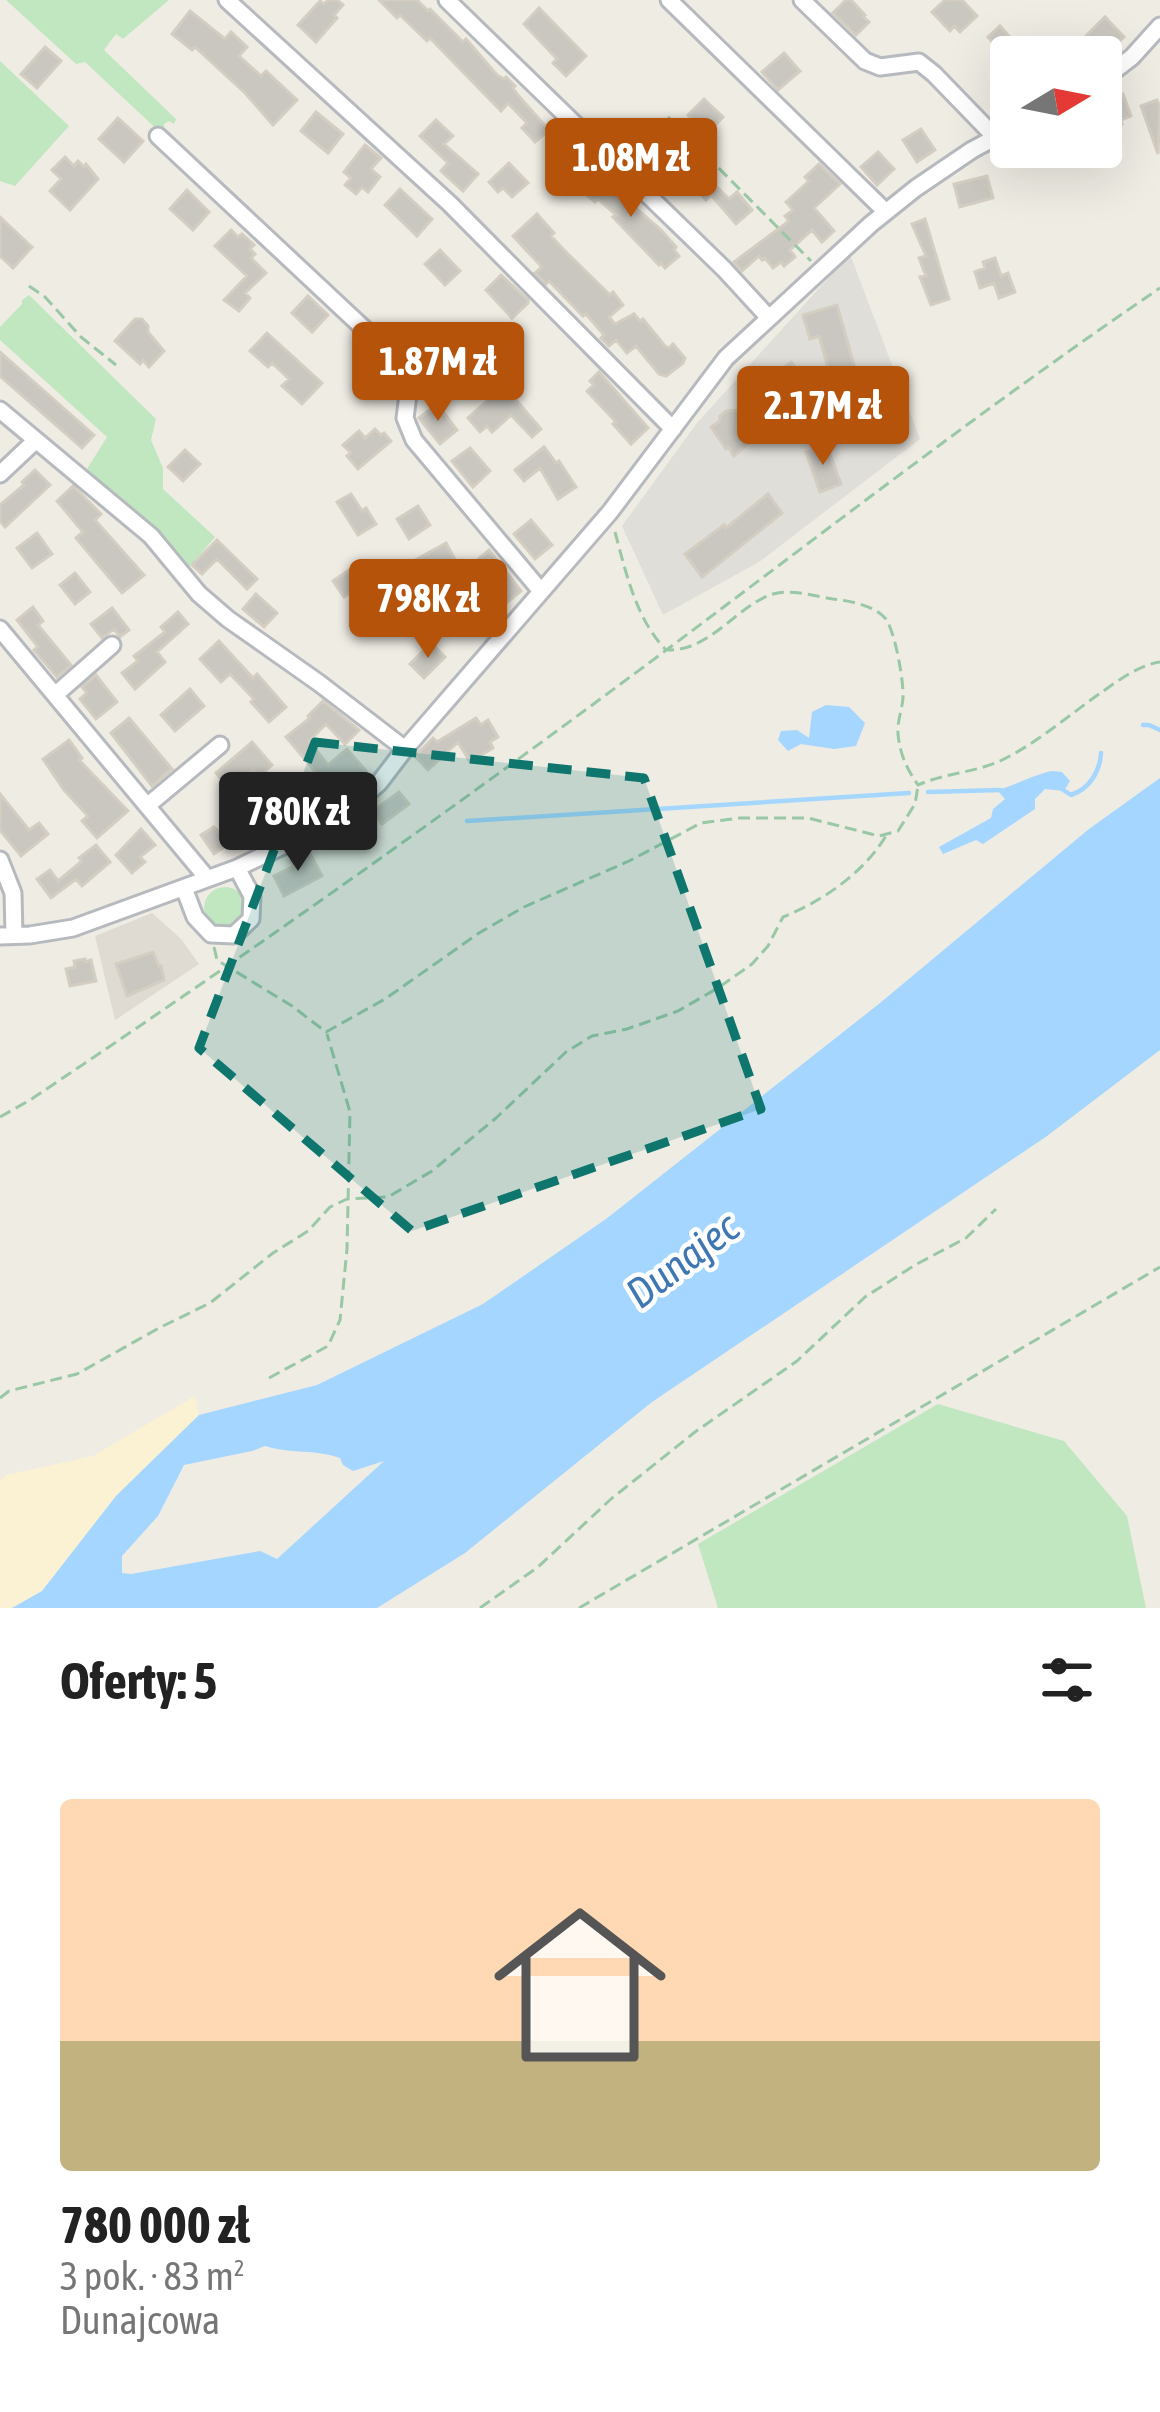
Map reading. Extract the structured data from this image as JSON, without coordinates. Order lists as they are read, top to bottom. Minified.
{"water":["Dunajec"],"north":"right","page":{"price":["1.08M zł","1.87M zł","2.17M zł","798K zł","780K zł"],"heading":"Oferty: 5","list":[{"name":"780 000 zł","note":"3 pok. · 83 m² · Dunajcowa"}]}}
